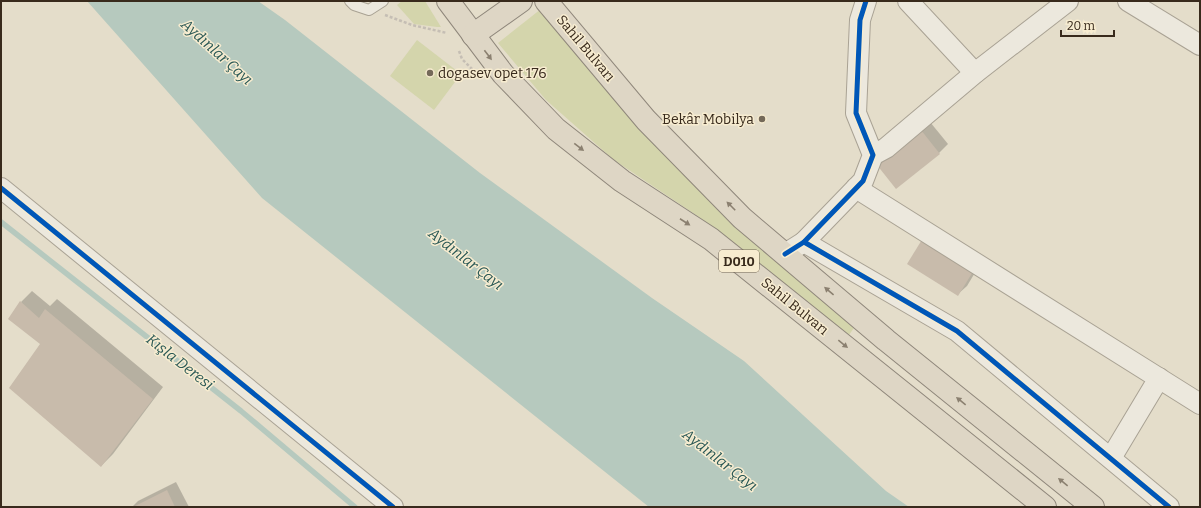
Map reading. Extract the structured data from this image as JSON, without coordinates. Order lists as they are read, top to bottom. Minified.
{"streets":{"highway":["Sahil Bulvarı","D010"]},"water":["Aydınlar Çayı","Kışla Deresi"],"places":["dogasev opet 176","Bekâr Mobilya"],"scale_bar":"20 m"}
